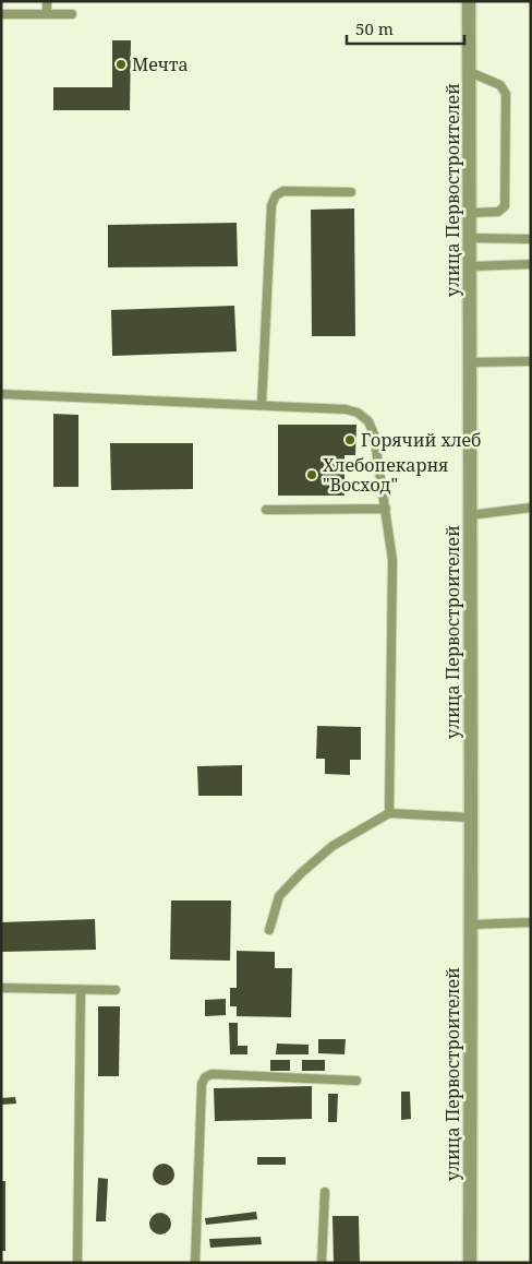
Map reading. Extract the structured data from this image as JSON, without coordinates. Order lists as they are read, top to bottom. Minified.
{"streets":{"street":["улица Первостроителей"]},"places":["Мечта","Горячий хлеб","Хлебопекарня \"Восход\""],"scale_bar":"50 m"}
